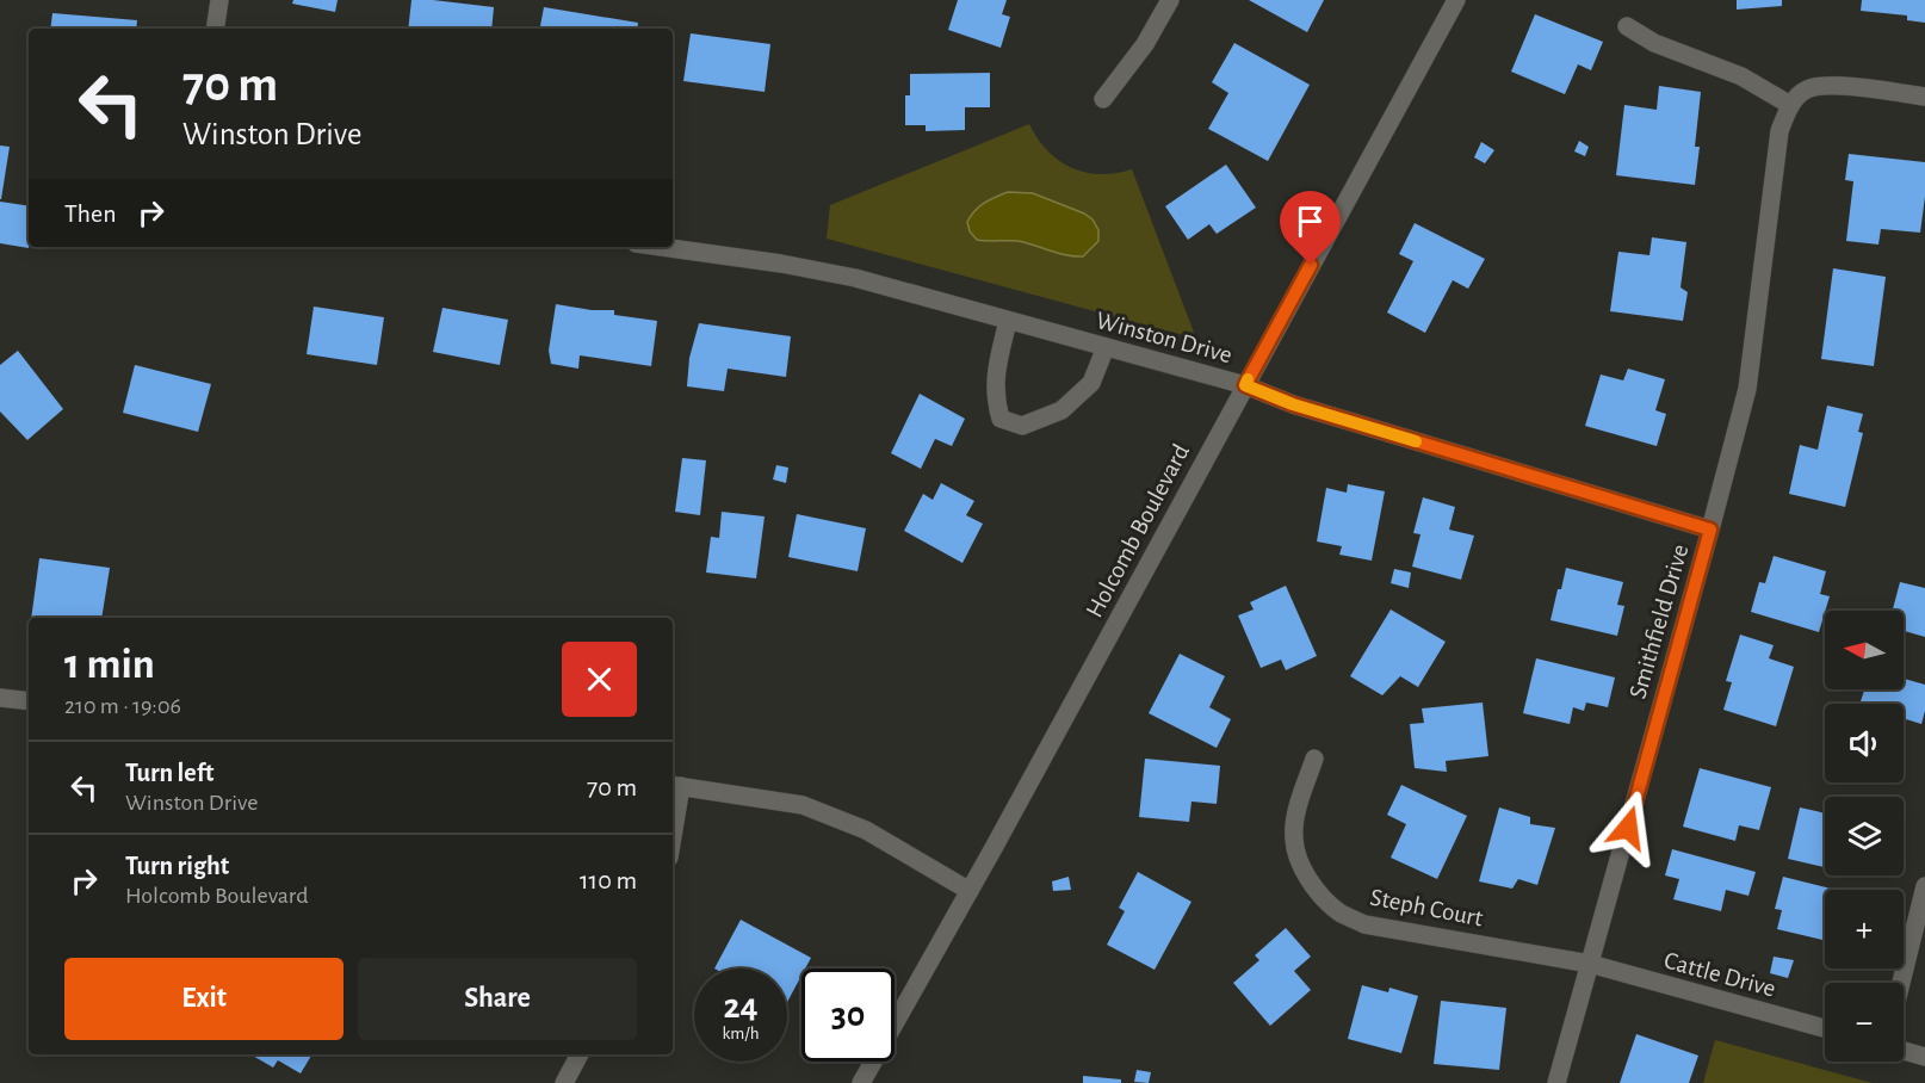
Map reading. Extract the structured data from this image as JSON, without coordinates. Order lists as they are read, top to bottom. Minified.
{"streets":{"street":["Winston Drive","Holcomb Boulevard","Smithfield Drive","Steph Court","Cattle Drive"]},"crossings":[["Winston Drive","Holcomb Boulevard"],["Winston Drive","Smithfield Drive"],["Smithfield Drive","Steph Court"],["Smithfield Drive","Cattle Drive"],["Steph Court","Cattle Drive"]],"north":"left","page":{"turn":["70 m","Winston Drive"],"then":"Then","map_buttons":["+","−"],"heading":["1 min","210 m · 19:06"],"list":[{"name":"Turn left","note":"Winston Drive","value":"70 m"},{"name":"Turn right","note":"Holcomb Boulevard","value":"110 m"}],"buttons":["Exit","Share"],"speed":"24 km/h","limit":"30"}}
